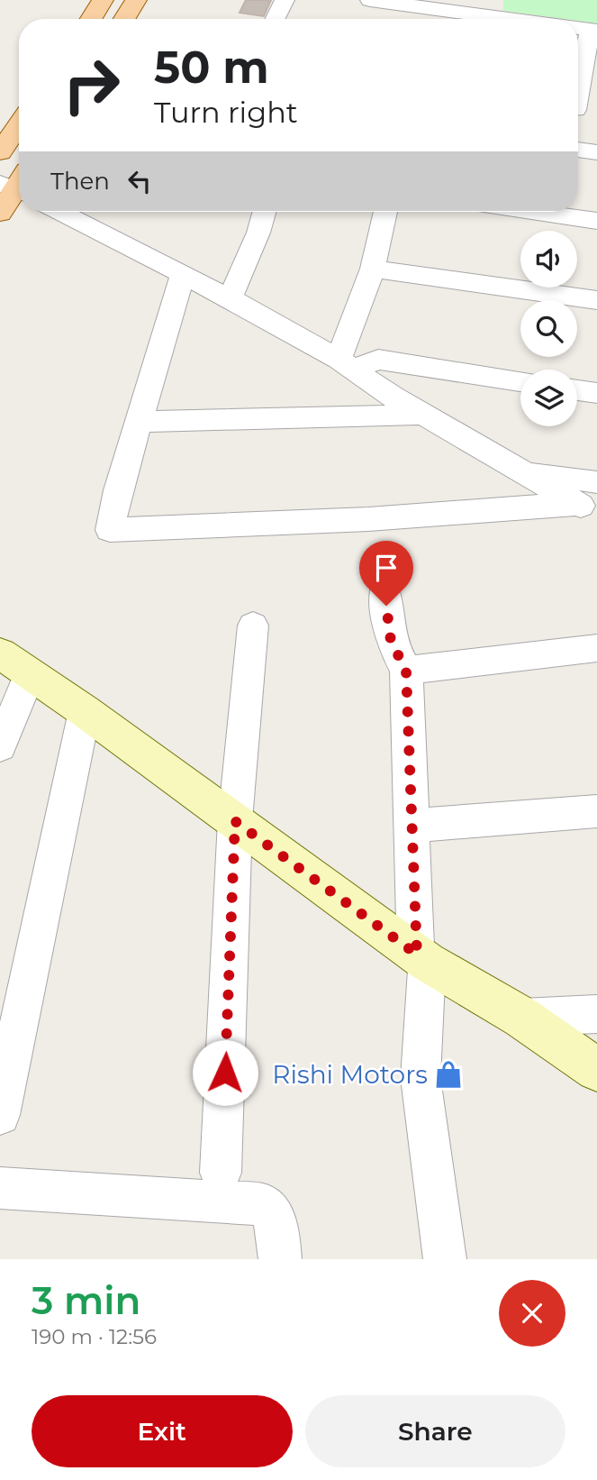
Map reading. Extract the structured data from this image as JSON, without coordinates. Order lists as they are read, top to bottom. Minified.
{"places":{"shop":["Rishi Motors"]},"page":{"turn":["50 m","Turn right"],"then":"Then","heading":["3 min","190 m · 12:56"],"buttons":["Exit","Share"]}}
